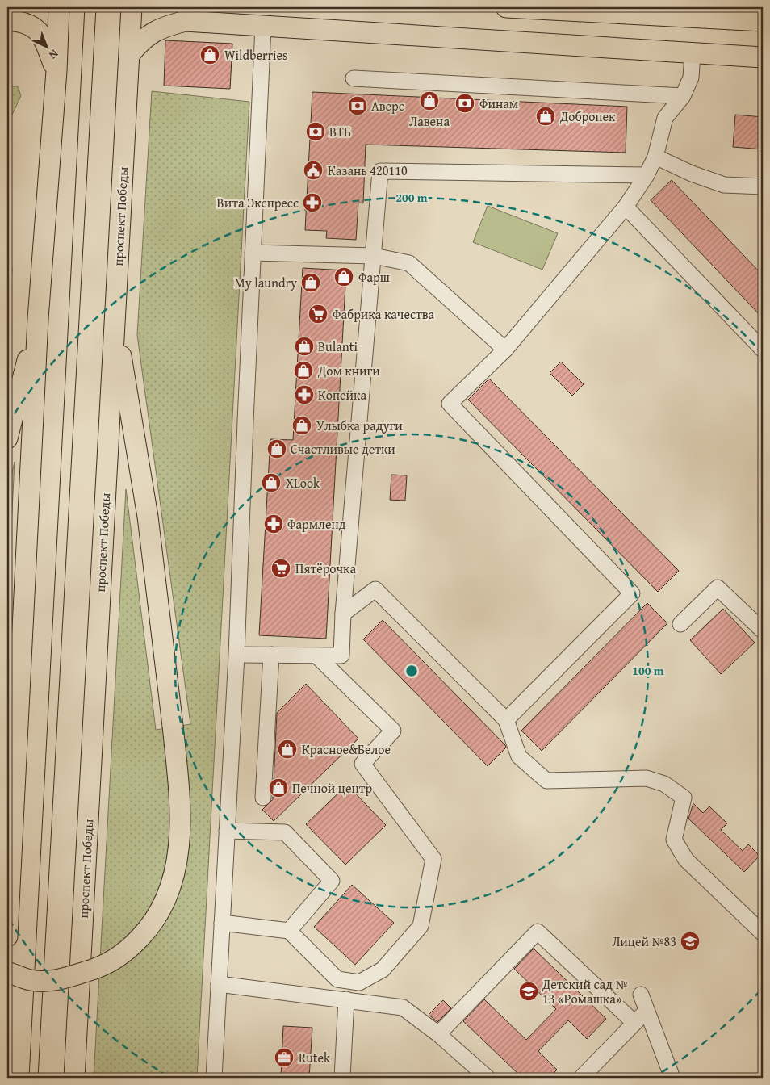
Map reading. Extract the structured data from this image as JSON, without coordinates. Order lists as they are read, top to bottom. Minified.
{"streets":{"main road":["проспект Победы"]},"places":{"shop":["Wildberries","Лавена","Добропек","Фарш","My laundry","Bulanti","Дом книги","Улыбка радуги","Счастливые детки","XLook","Красное&Белое","Печной центр"],"bank":["Финам","Аверс","ВТБ"],"public building":["Казань 420110"],"pharmacy":["Вита Экспресс","Копейка","Фармленд"],"supermarket":["Фабрика качества","Пятёрочка"],"school or university":["Лицей №83","Детский сад № 13 «Ромашка»"],"office":["Rutek"]},"north":"bottom right","rings":["200 m","100 m"]}
